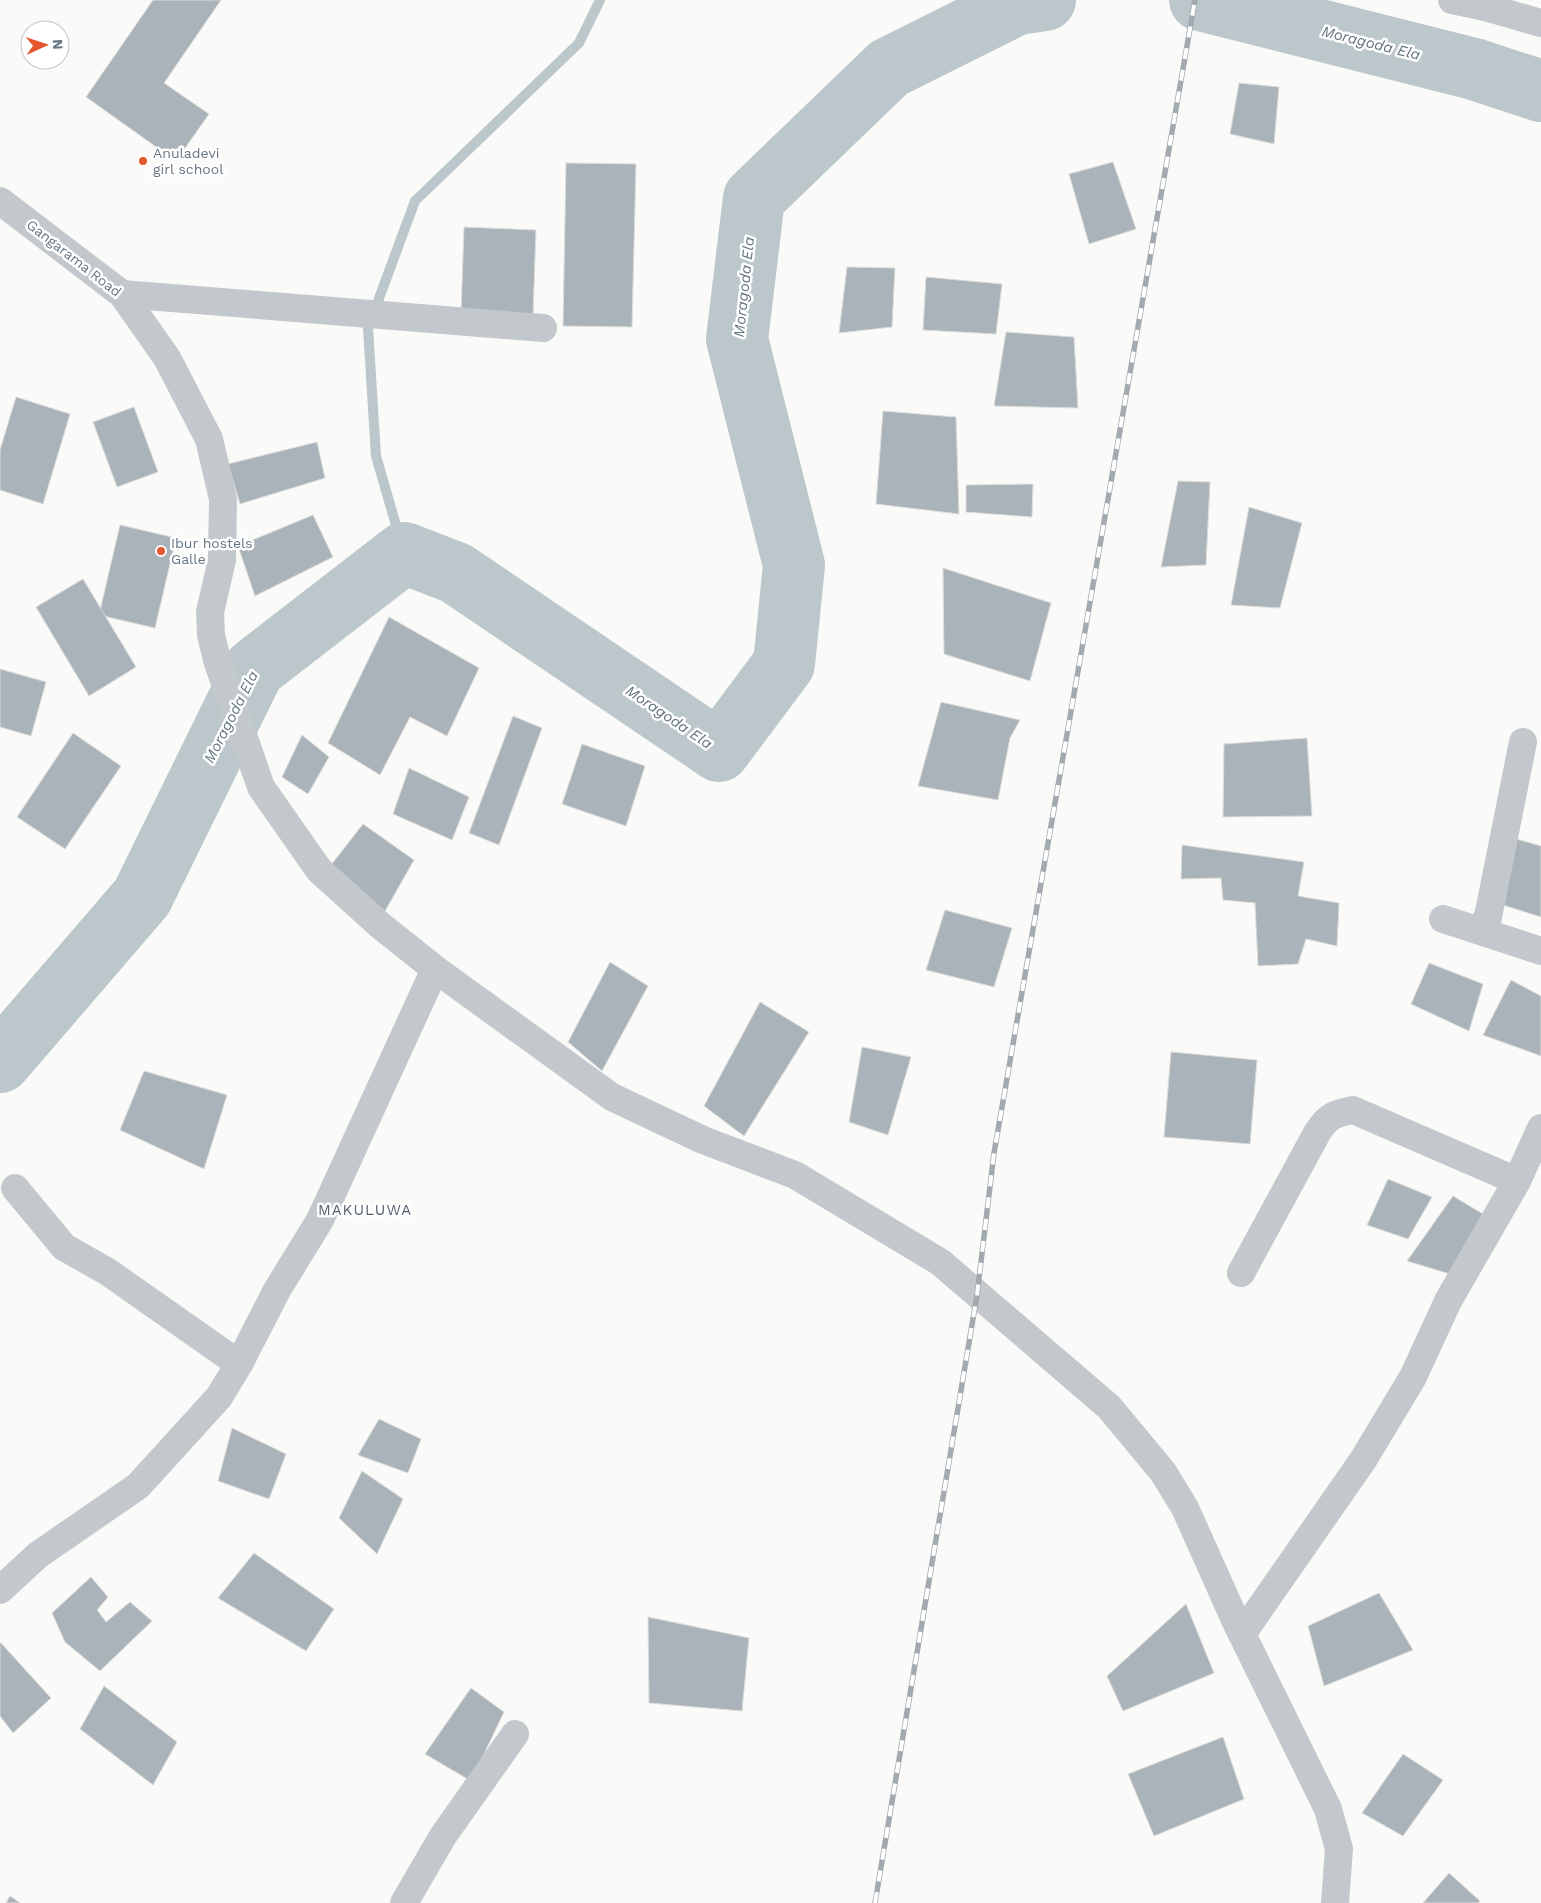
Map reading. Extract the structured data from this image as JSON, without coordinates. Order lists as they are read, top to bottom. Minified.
{"streets":{"street":["Gangarama Road"]},"districts":["MAKULUWA"],"water":["Moragoda Ela"],"places":["Anuladevi girl school","Ibur hostels Galle"],"north":"right"}
